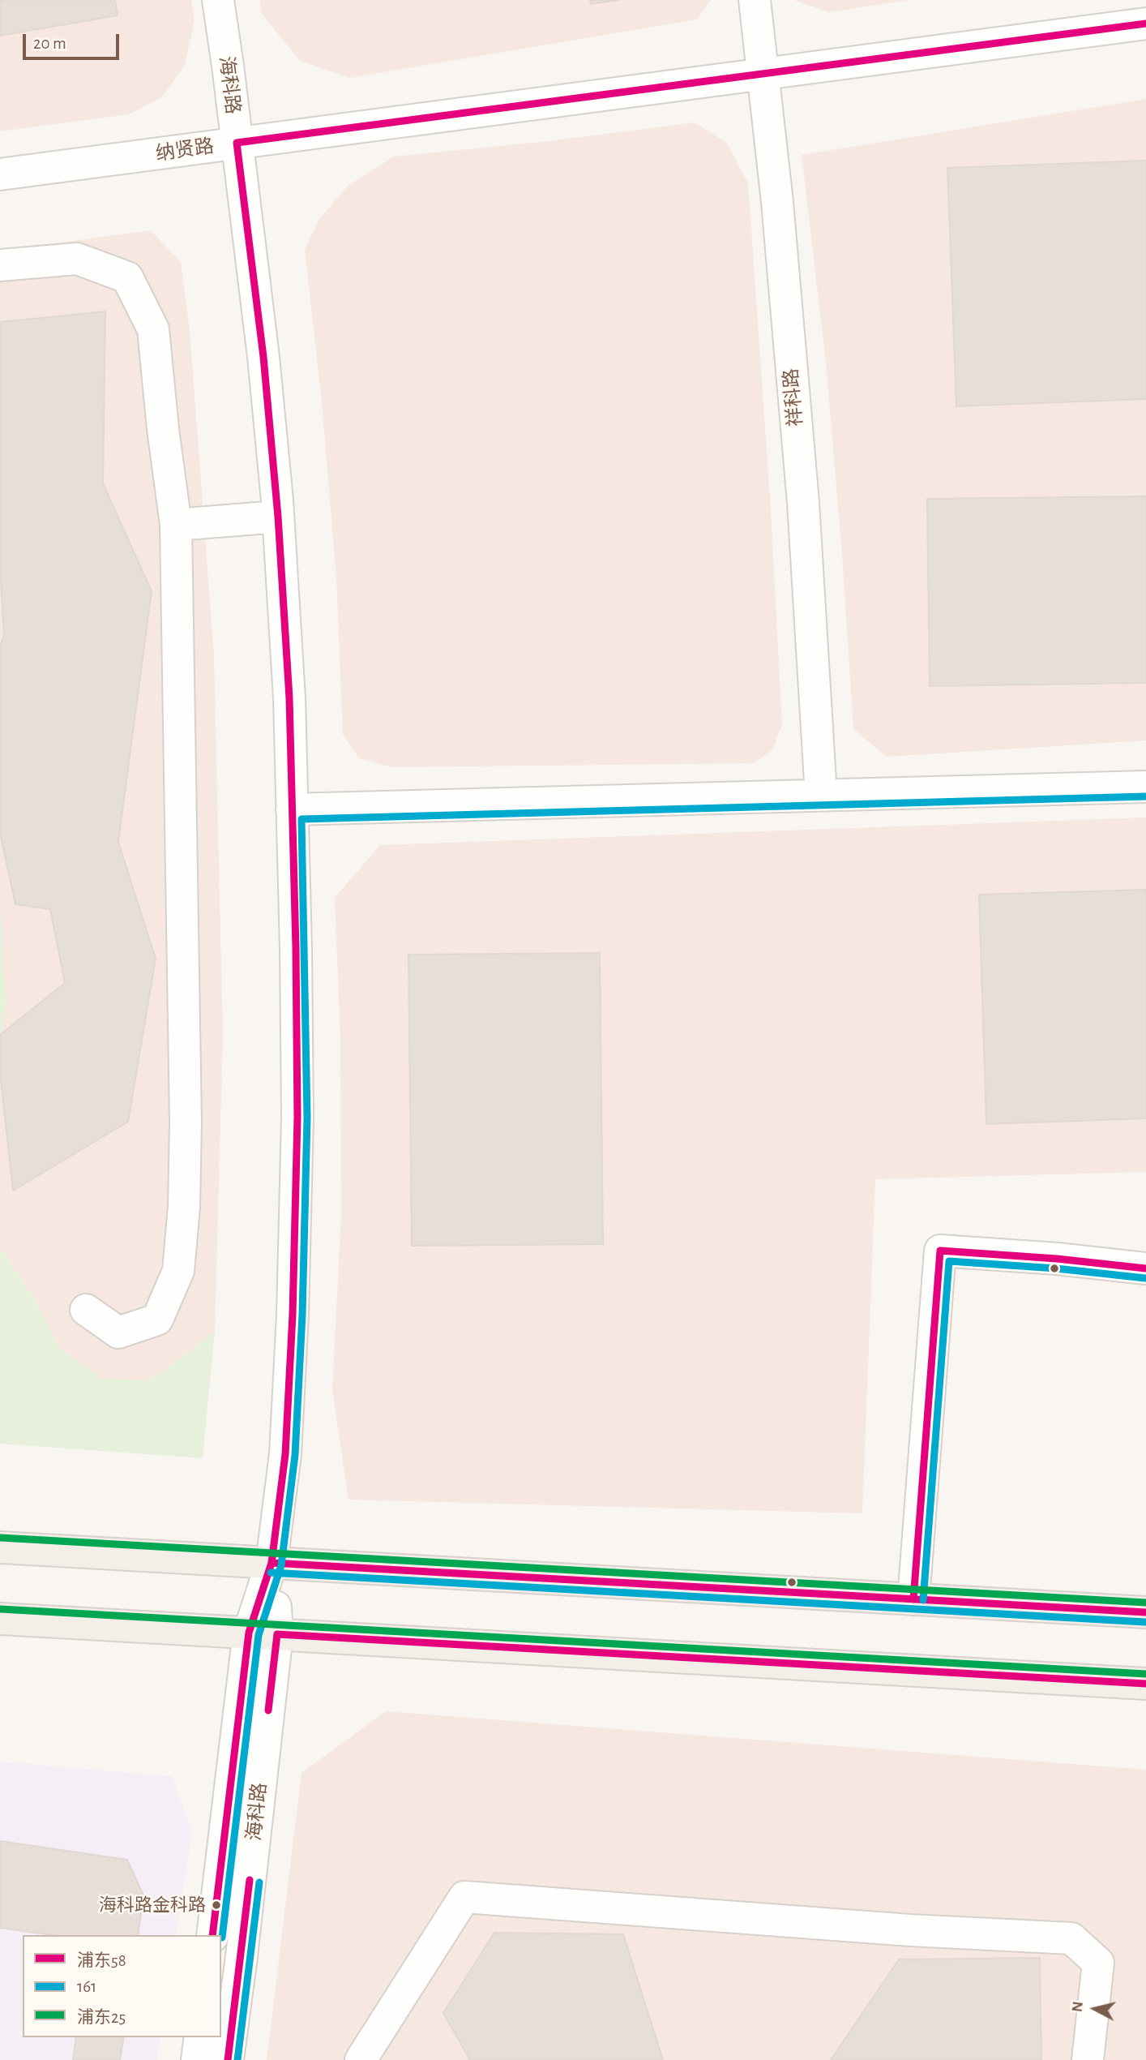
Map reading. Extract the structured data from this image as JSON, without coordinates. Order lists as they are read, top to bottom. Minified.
{"streets":{"street":["海科路","纳贤路","祥科路"]},"crossings":[["海科路","纳贤路"],["纳贤路","祥科路"]],"places":["海科路金科路"],"lines":["transit line 浦东58","transit line 161","transit line 浦东25"],"legend":["浦东58","161","浦东25"],"scale_bar":"20 m","north":"left"}
